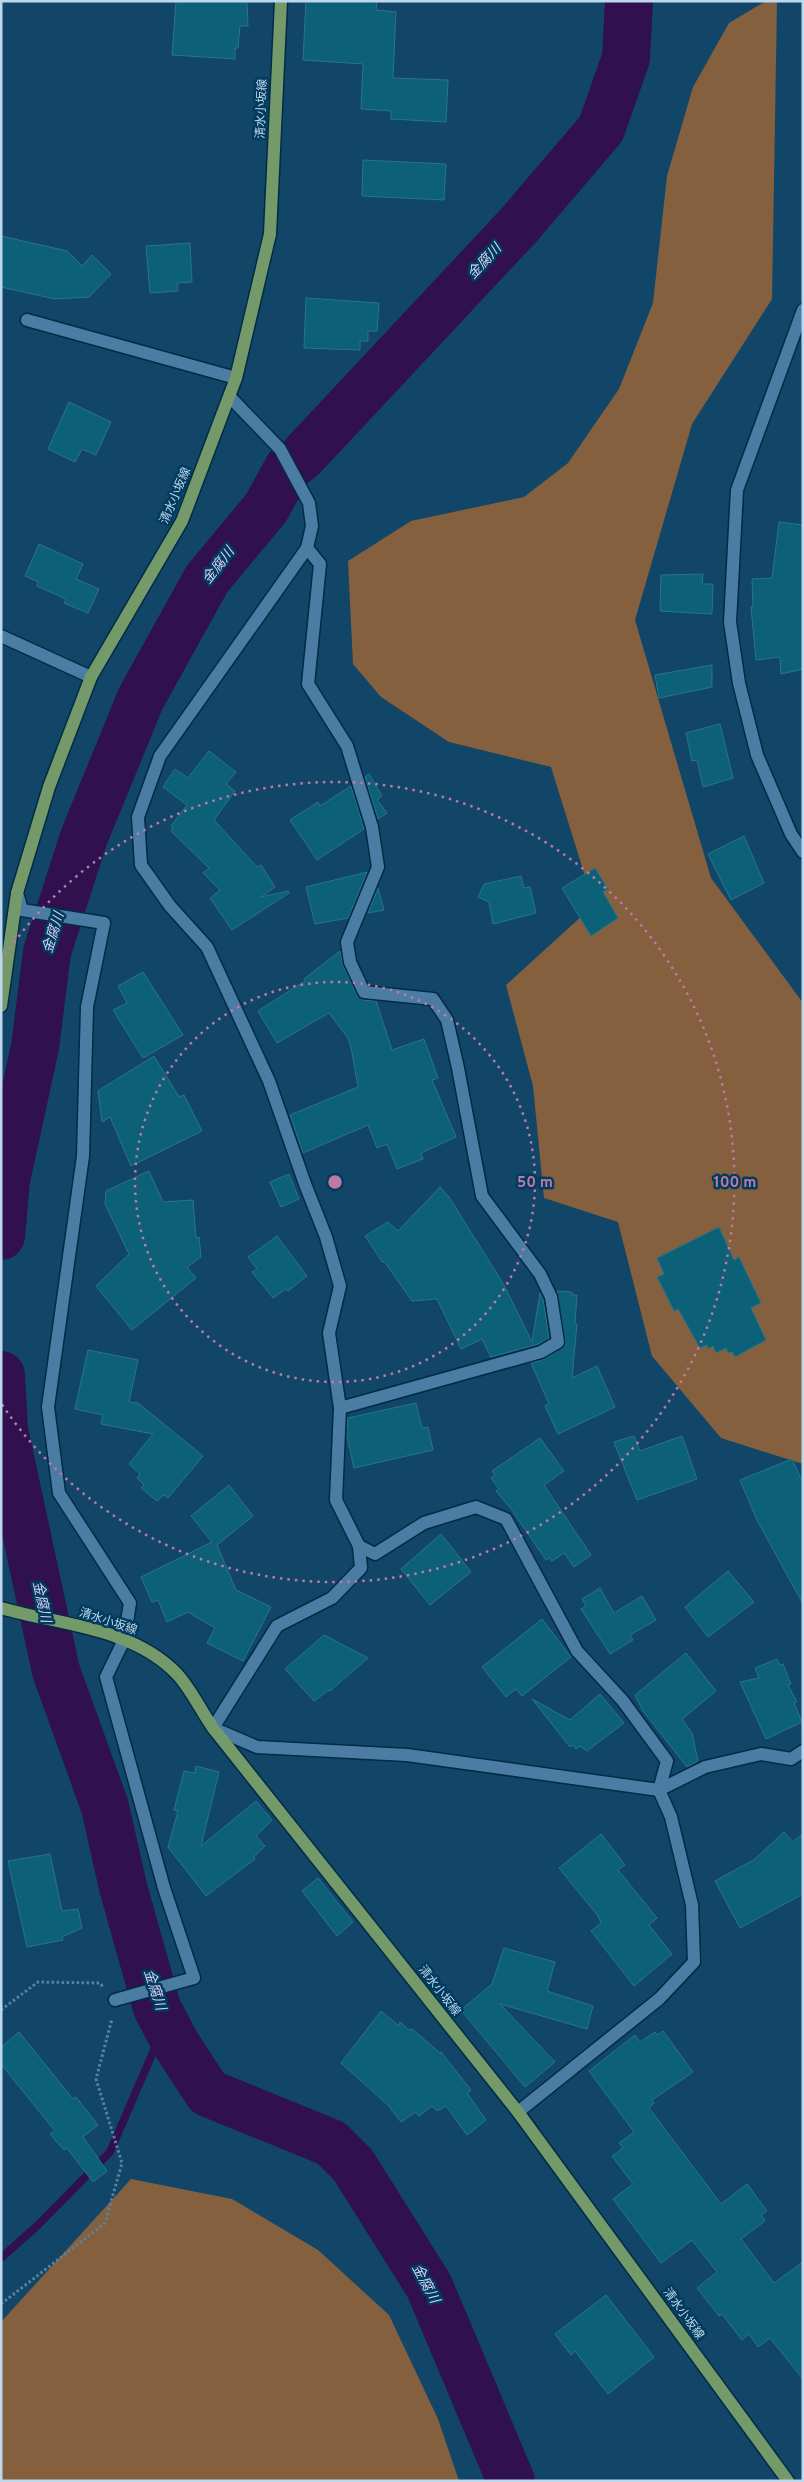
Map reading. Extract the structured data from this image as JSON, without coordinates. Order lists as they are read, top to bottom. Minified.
{"streets":{"main road":["清水小坂線"]},"water":["金腐川"],"rings":["50 m","100 m"]}
